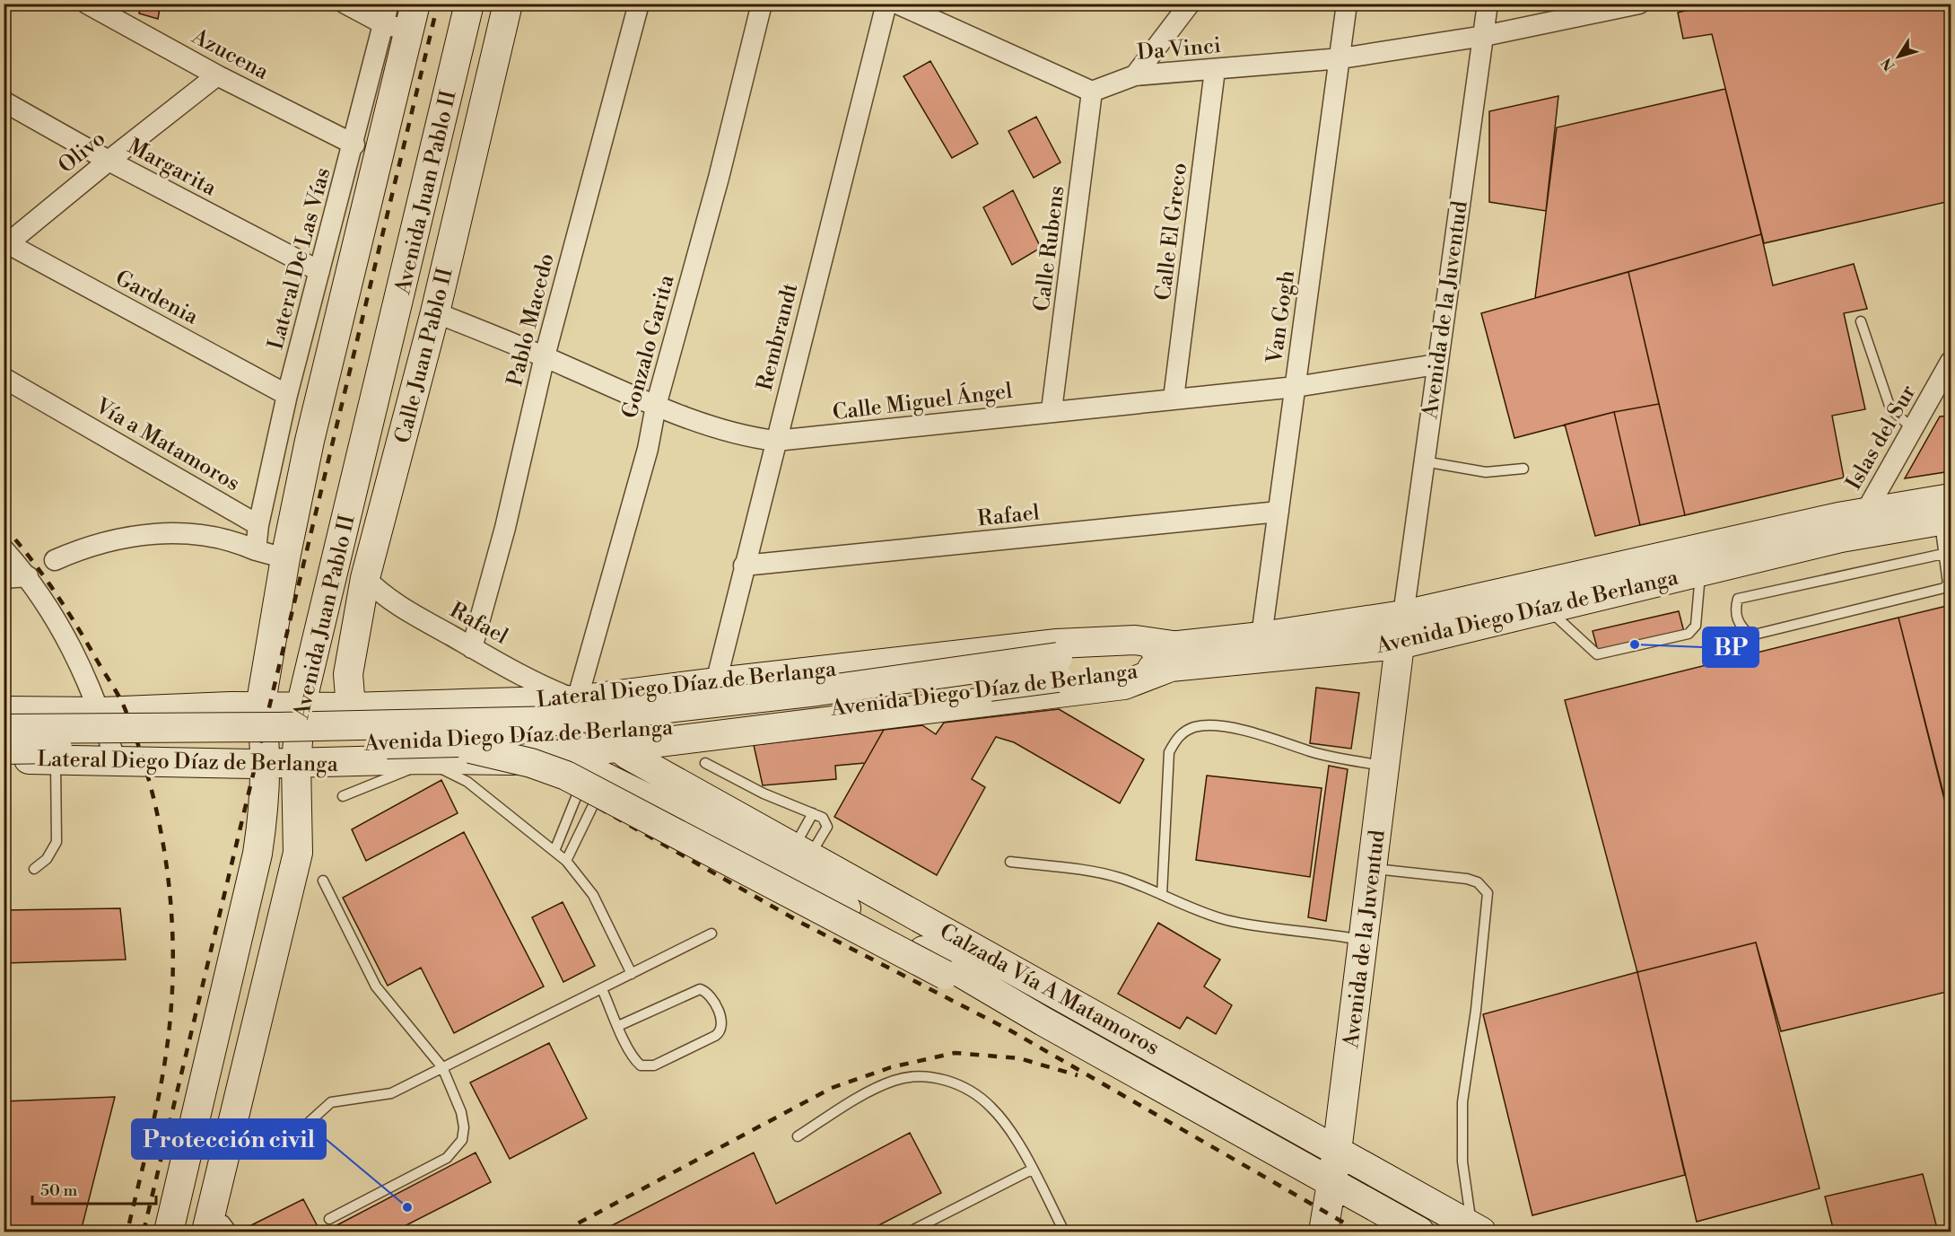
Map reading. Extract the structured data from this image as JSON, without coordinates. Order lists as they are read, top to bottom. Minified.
{"streets":{"main road":["Avenida Juan Pablo II","Avenida de la Juventud","Calle Juan Pablo II","Avenida Diego Díaz de Berlanga","Lateral Diego Díaz de Berlanga","Calzada Vía A Matamoros"],"street":["Da Vinci","Azucena","Olivo","Margarita","Calle El Greco","Calle Rubens","Lateral De Las Vías","Gardenia","Van Gogh","Pablo Macedo","Rembrandt","Gonzalo Garita","Calle Miguel Ángel","Islas del Sur","Vía a Matamoros","Rafael"]},"crossings":[["Da Vinci","Calle El Greco"],["Da Vinci","Calle Rubens"],["Da Vinci","Avenida de la Juventud"],["Da Vinci","Van Gogh"],["Azucena","Olivo"],["Azucena","Lateral De Las Vías"],["Olivo","Margarita"],["Olivo","Gardenia"],["Margarita","Lateral De Las Vías"],["Avenida Juan Pablo II","Lateral De Las Vías"],["Avenida Juan Pablo II","Lateral Diego Díaz de Berlanga"],["Calle El Greco","Calle Miguel Ángel"],["Calle Rubens","Calle Miguel Ángel"],["Lateral De Las Vías","Gardenia"],["Lateral De Las Vías","Vía a Matamoros"],["Avenida de la Juventud","Calle Miguel Ángel"],["Avenida de la Juventud","Avenida Diego Díaz de Berlanga"],["Avenida de la Juventud","Calzada Vía A Matamoros"],["Van Gogh","Calle Miguel Ángel"],["Van Gogh","Rafael"],["Van Gogh","Avenida Diego Díaz de Berlanga"],["Pablo Macedo","Calle Miguel Ángel"],["Pablo Macedo","Rafael"],["Rembrandt","Calle Miguel Ángel"],["Rembrandt","Rafael"],["Rembrandt","Lateral Diego Díaz de Berlanga"],["Gonzalo Garita","Calle Miguel Ángel"],["Gonzalo Garita","Rafael"],["Gonzalo Garita","Lateral Diego Díaz de Berlanga"],["Gonzalo Garita","Calzada Vía A Matamoros"],["Calle Juan Pablo II","Calle Miguel Ángel"],["Calle Juan Pablo II","Rafael"],["Calle Juan Pablo II","Lateral Diego Díaz de Berlanga"],["Islas del Sur","Avenida Diego Díaz de Berlanga"],["Rafael","Lateral Diego Díaz de Berlanga"],["Rafael","Calzada Vía A Matamoros"],["Avenida Diego Díaz de Berlanga","Lateral Diego Díaz de Berlanga"],["Lateral Diego Díaz de Berlanga","Calzada Vía A Matamoros"]],"places":["BP","Protección civil"],"scale_bar":"50 m","north":"bottom left"}
